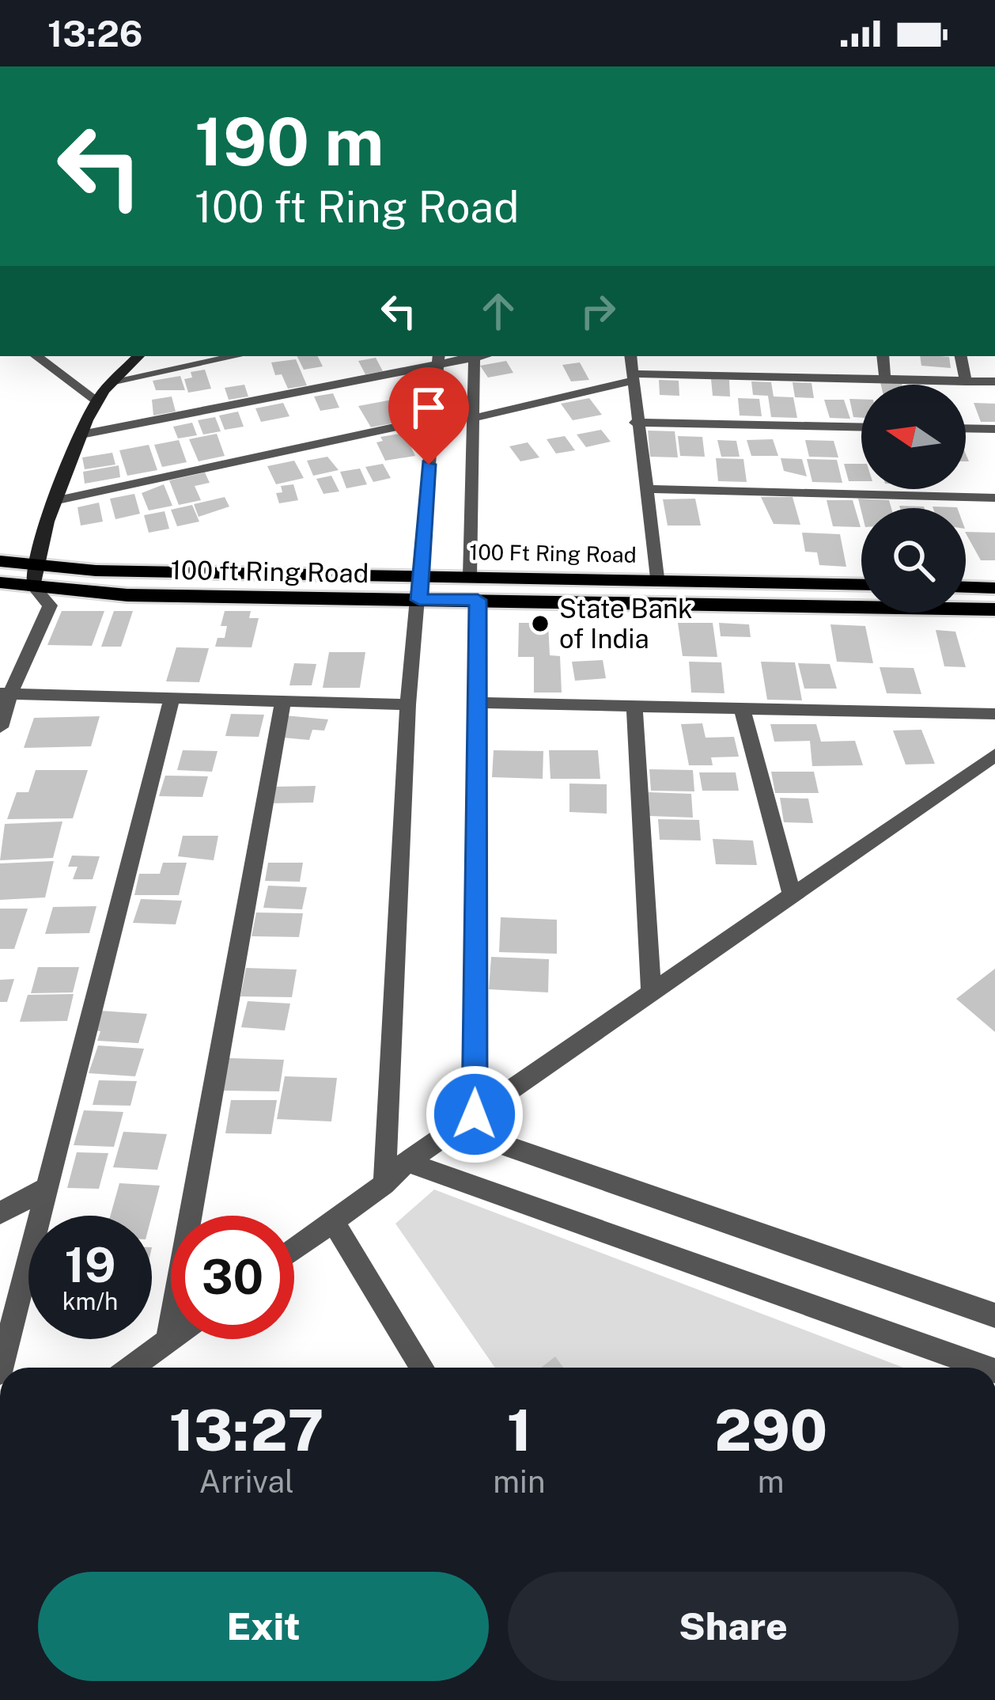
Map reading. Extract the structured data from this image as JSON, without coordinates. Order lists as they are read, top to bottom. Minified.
{"streets":{"main road":["100 Ft Ring Road","100 ft Ring Road"]},"crossings":[["100 Ft Ring Road","100 ft Ring Road"]],"places":["State Bank of India"],"north":"left","page":{"status":"13:26","turn":["190 m","100 ft Ring Road"],"speed":"19 km/h","limit":"30","eta":["13:27","Arrival","1","min","290","m"],"buttons":["Exit","Share"]}}
